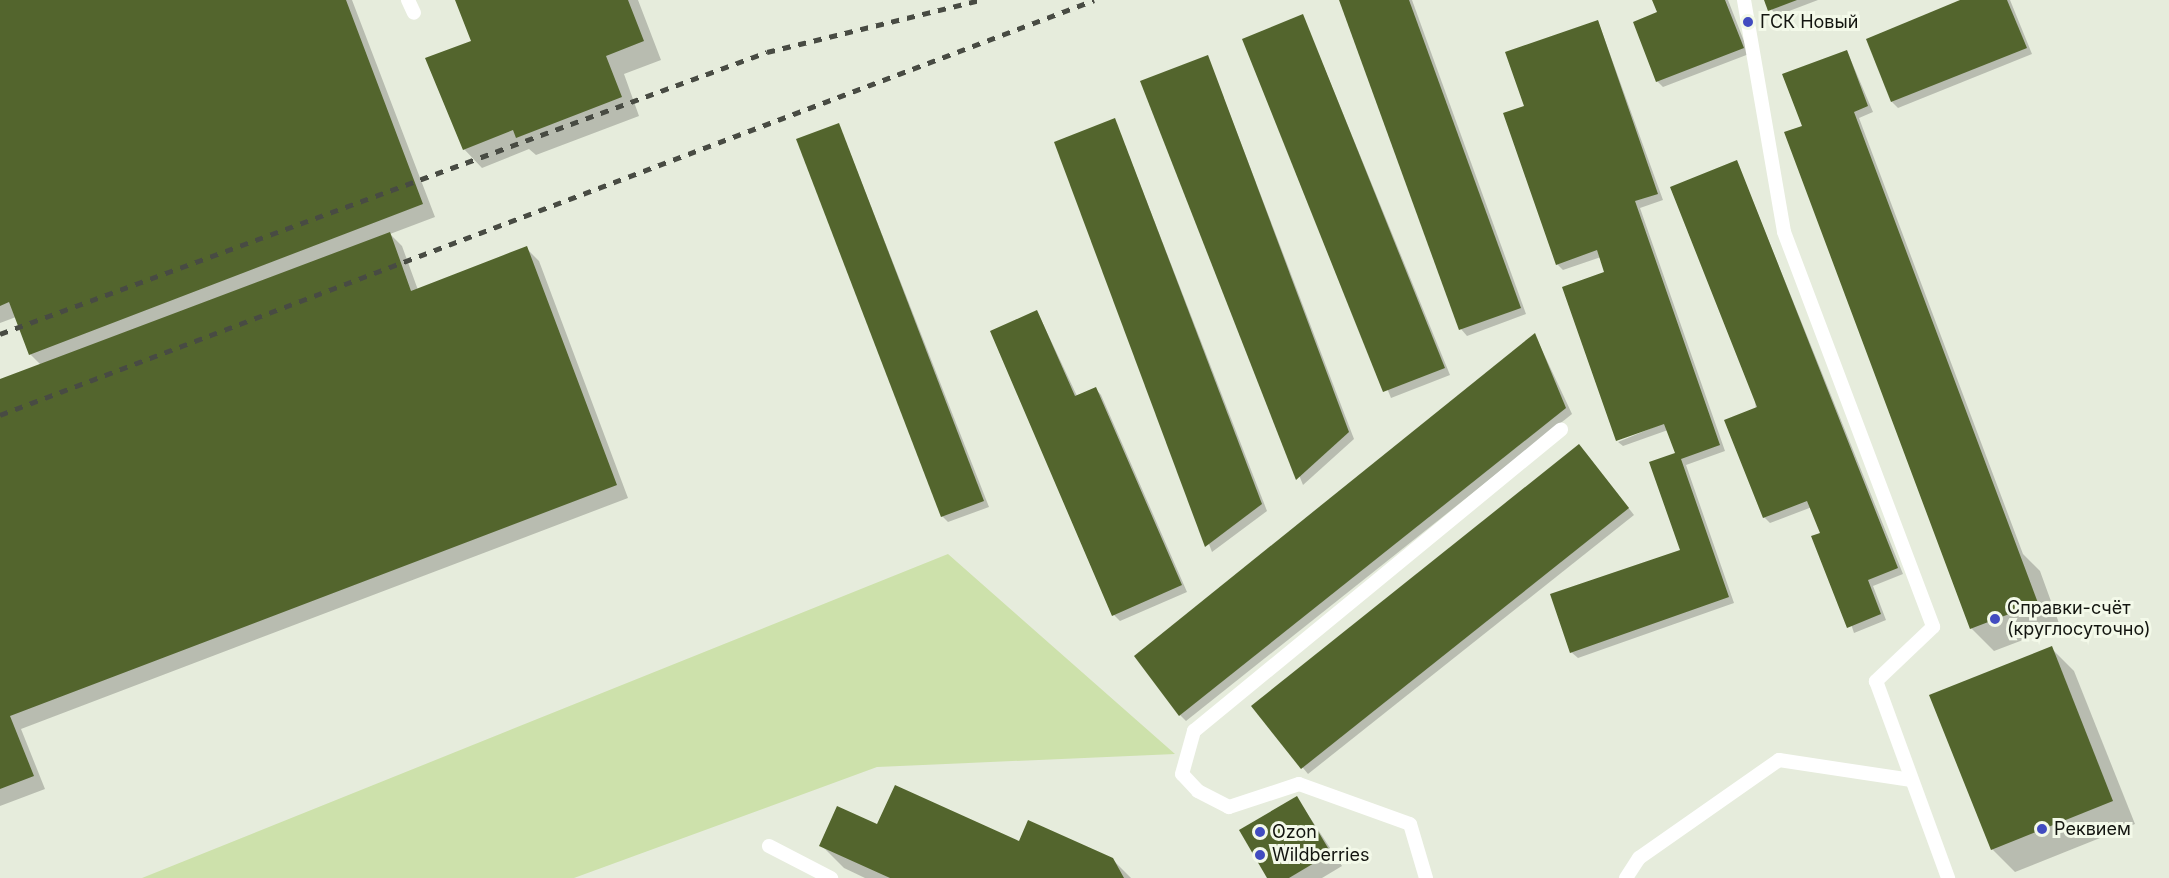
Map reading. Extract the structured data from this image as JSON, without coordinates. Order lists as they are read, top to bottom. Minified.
{"places":["ГСК Новый","Справки-счёт (круглосуточно)","Реквием","Ozon","Wildberries"]}
